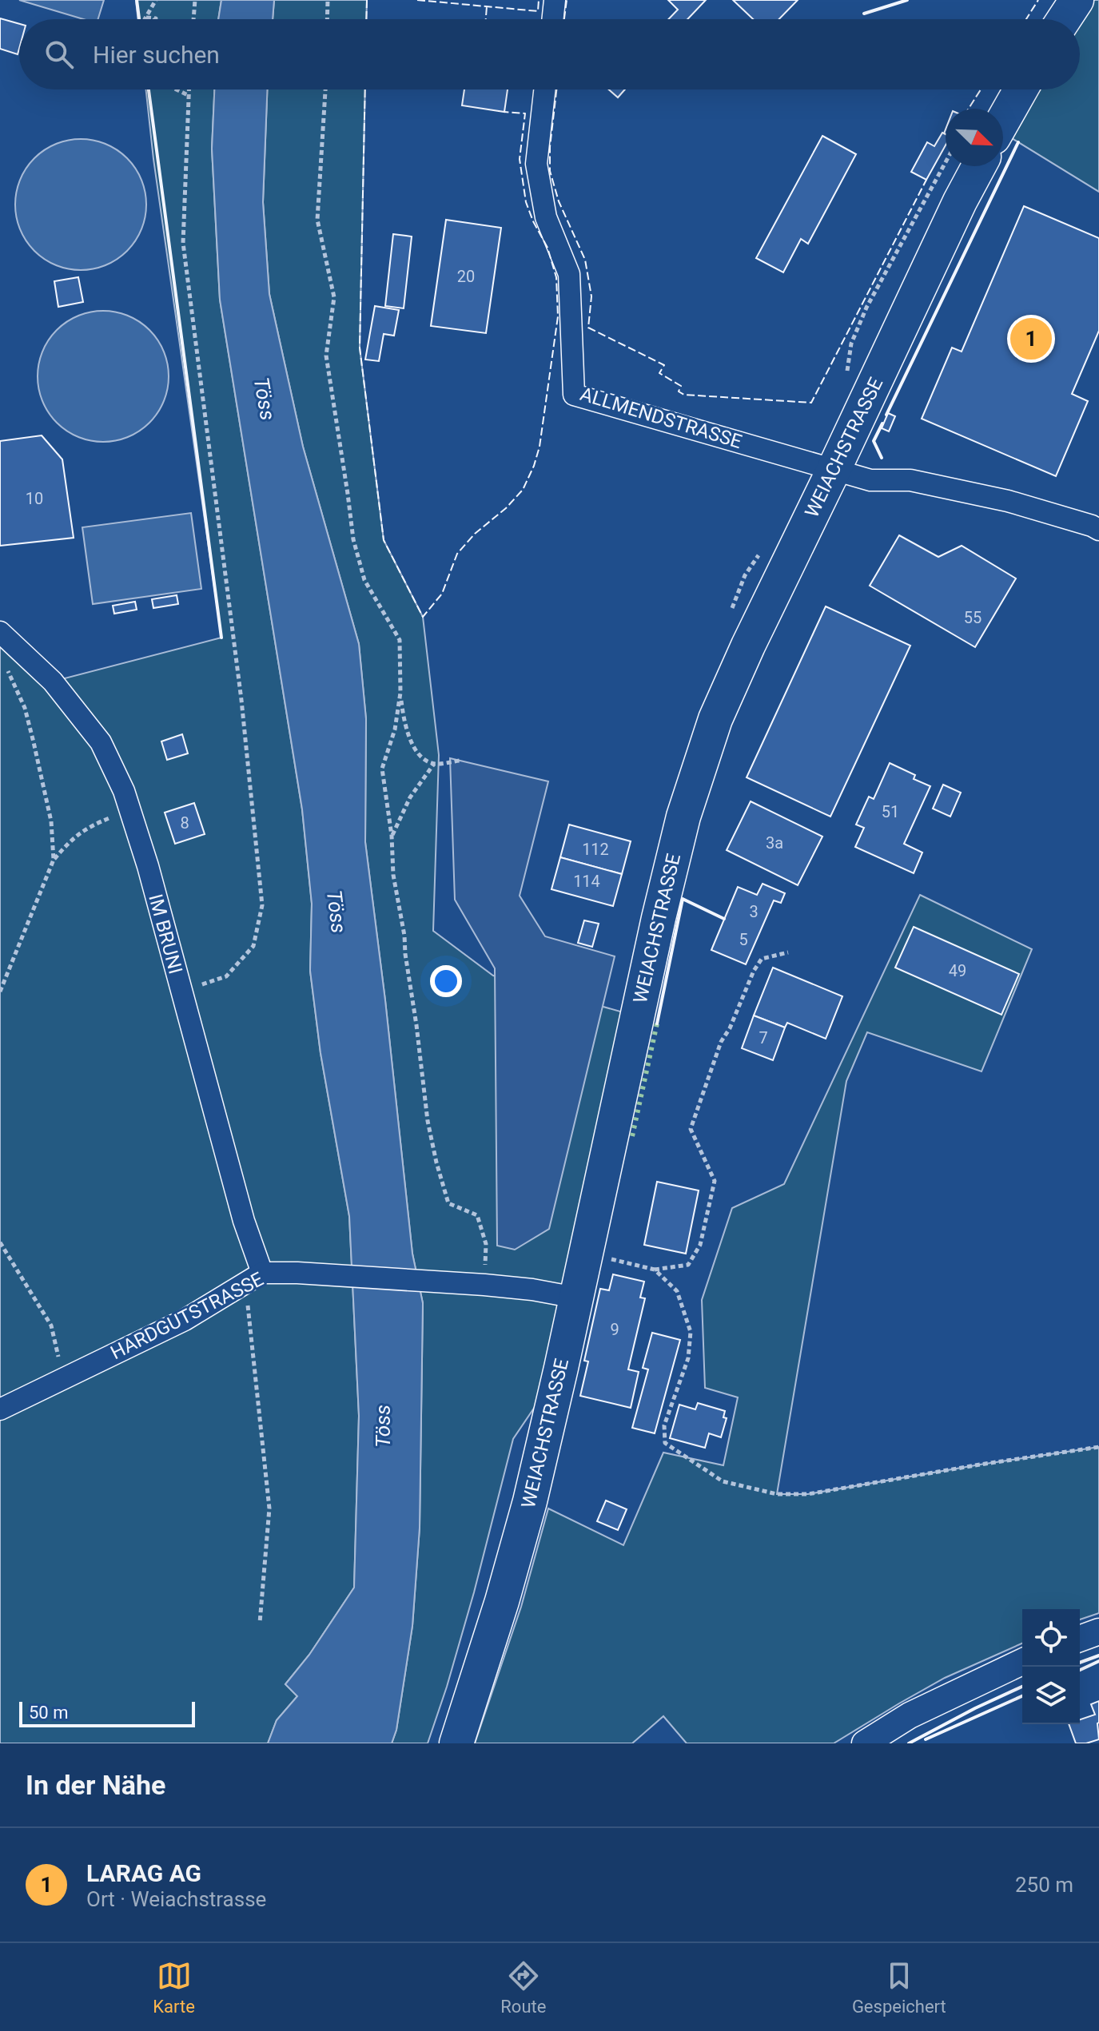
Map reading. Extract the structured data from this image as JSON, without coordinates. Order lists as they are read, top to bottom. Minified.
{"streets":{"main road":["WEIACHSTRASSE"],"street":["ALLMENDSTRASSE","IM BRUNI","HARDGUTSTRASSE"]},"crossings":[["ALLMENDSTRASSE","WEIACHSTRASSE"],["WEIACHSTRASSE","HARDGUTSTRASSE"],["IM BRUNI","HARDGUTSTRASSE"]],"water":["Töss"],"house_numbers":["20","10","55","51","8","3a","112","114","3","5","49","7","9"],"scale_bar":"50 m","north":"bottom right","page":{"search":"Hier suchen","pins":"1","scale":"50 m","heading":"In der Nähe","list":[{"mark":"1","name":"LARAG AG","note":"Ort · Weiachstrasse","value":"250 m"}],"nav":["Karte","Route","Gespeichert"]}}
